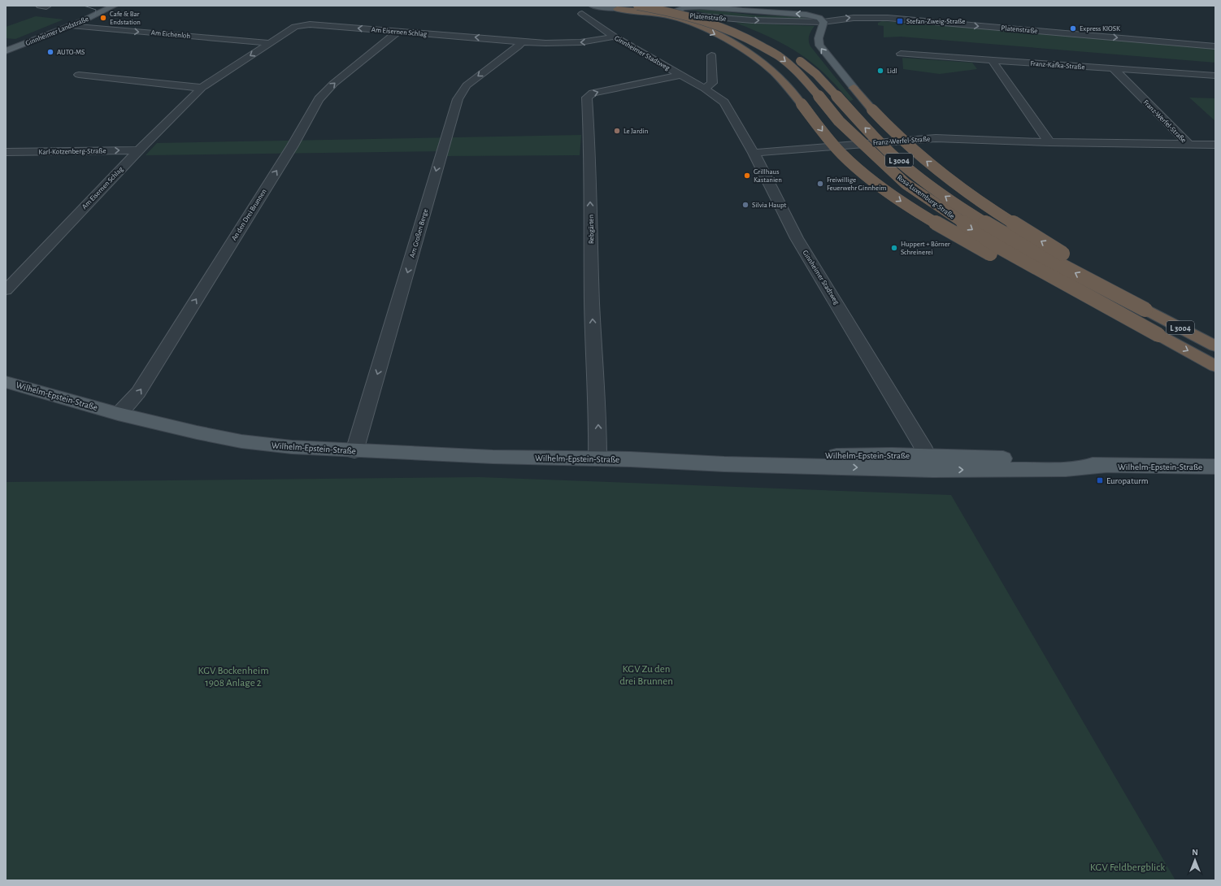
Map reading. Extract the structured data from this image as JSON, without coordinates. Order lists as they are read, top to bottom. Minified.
{"streets":{"highway":["L 3004","Rosa-Luxemburg-Straße"],"main road":["Platenstraße","Ginnheimer Landstraße","Wilhelm-Epstein-Straße"],"street":["Am Eisernen Schlag","Am Eichenloh","Ginnheimer Stadtweg","Franz-Kafka-Straße","Franz-Werfel-Straße","Karl-Kotzenberg-Straße","An den Drei Brunnen","Rebgärten","Am Großen Berge"]},"crossings":[["Ginnheimer Landstraße","Am Eichenloh"],["Am Eisernen Schlag","Am Eichenloh"],["Am Eisernen Schlag","Ginnheimer Stadtweg"],["Am Eisernen Schlag","Karl-Kotzenberg-Straße"],["Am Eisernen Schlag","An den Drei Brunnen"],["Am Eisernen Schlag","Am Großen Berge"],["Ginnheimer Stadtweg","Franz-Werfel-Straße"],["Ginnheimer Stadtweg","Rebgärten"],["Ginnheimer Stadtweg","Wilhelm-Epstein-Straße"],["Franz-Kafka-Straße","Franz-Werfel-Straße"],["An den Drei Brunnen","Wilhelm-Epstein-Straße"],["Rebgärten","Wilhelm-Epstein-Straße"],["Am Großen Berge","Wilhelm-Epstein-Straße"]],"one_way":["Am Eisernen Schlag","An den Drei Brunnen","Rebgärten","Am Großen Berge"],"parks":["KGV Zu den drei Brunnen","KGV Bockenheim 1908 Anlage 2","KGV Feldbergblick"],"places":{"other":["Cafe & Bar Endstation","Express KIOSK","AUTO-MS","Lidl","Le Jardin","Grillhaus Kastanien","Freiwillige Feuerwehr Ginnheim","Silvia Haupt","Huppert + Börner Schreinerei"],"transit":["Stefan-Zweig-Straße","Europaturm"]},"north":"top"}
